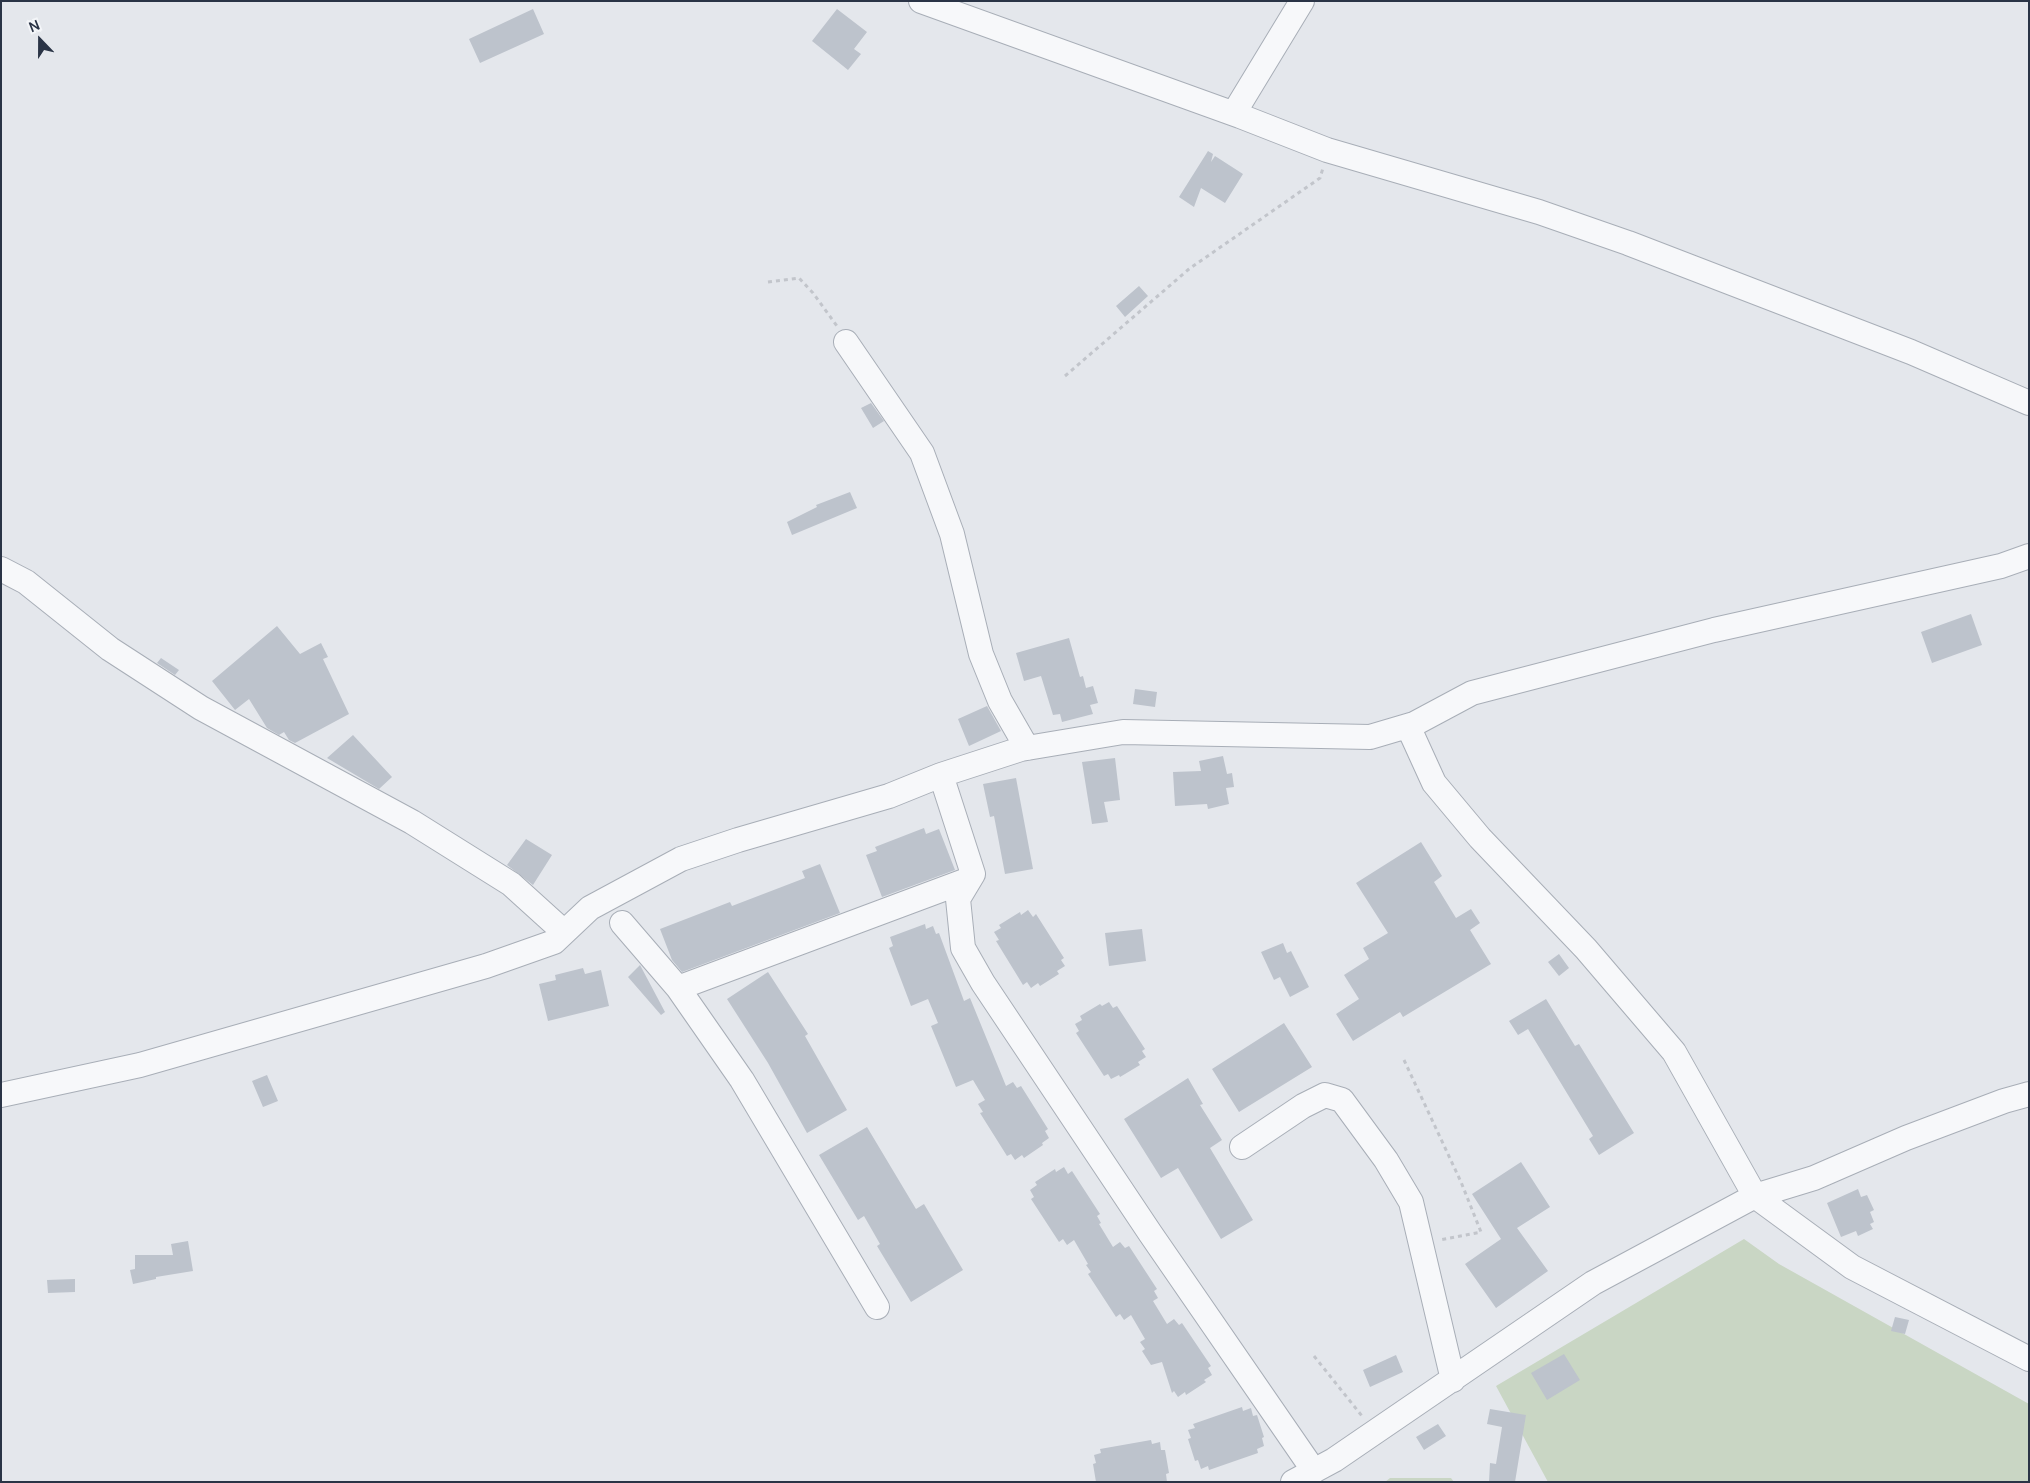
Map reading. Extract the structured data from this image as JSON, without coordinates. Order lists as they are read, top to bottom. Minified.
{"north":"top"}
